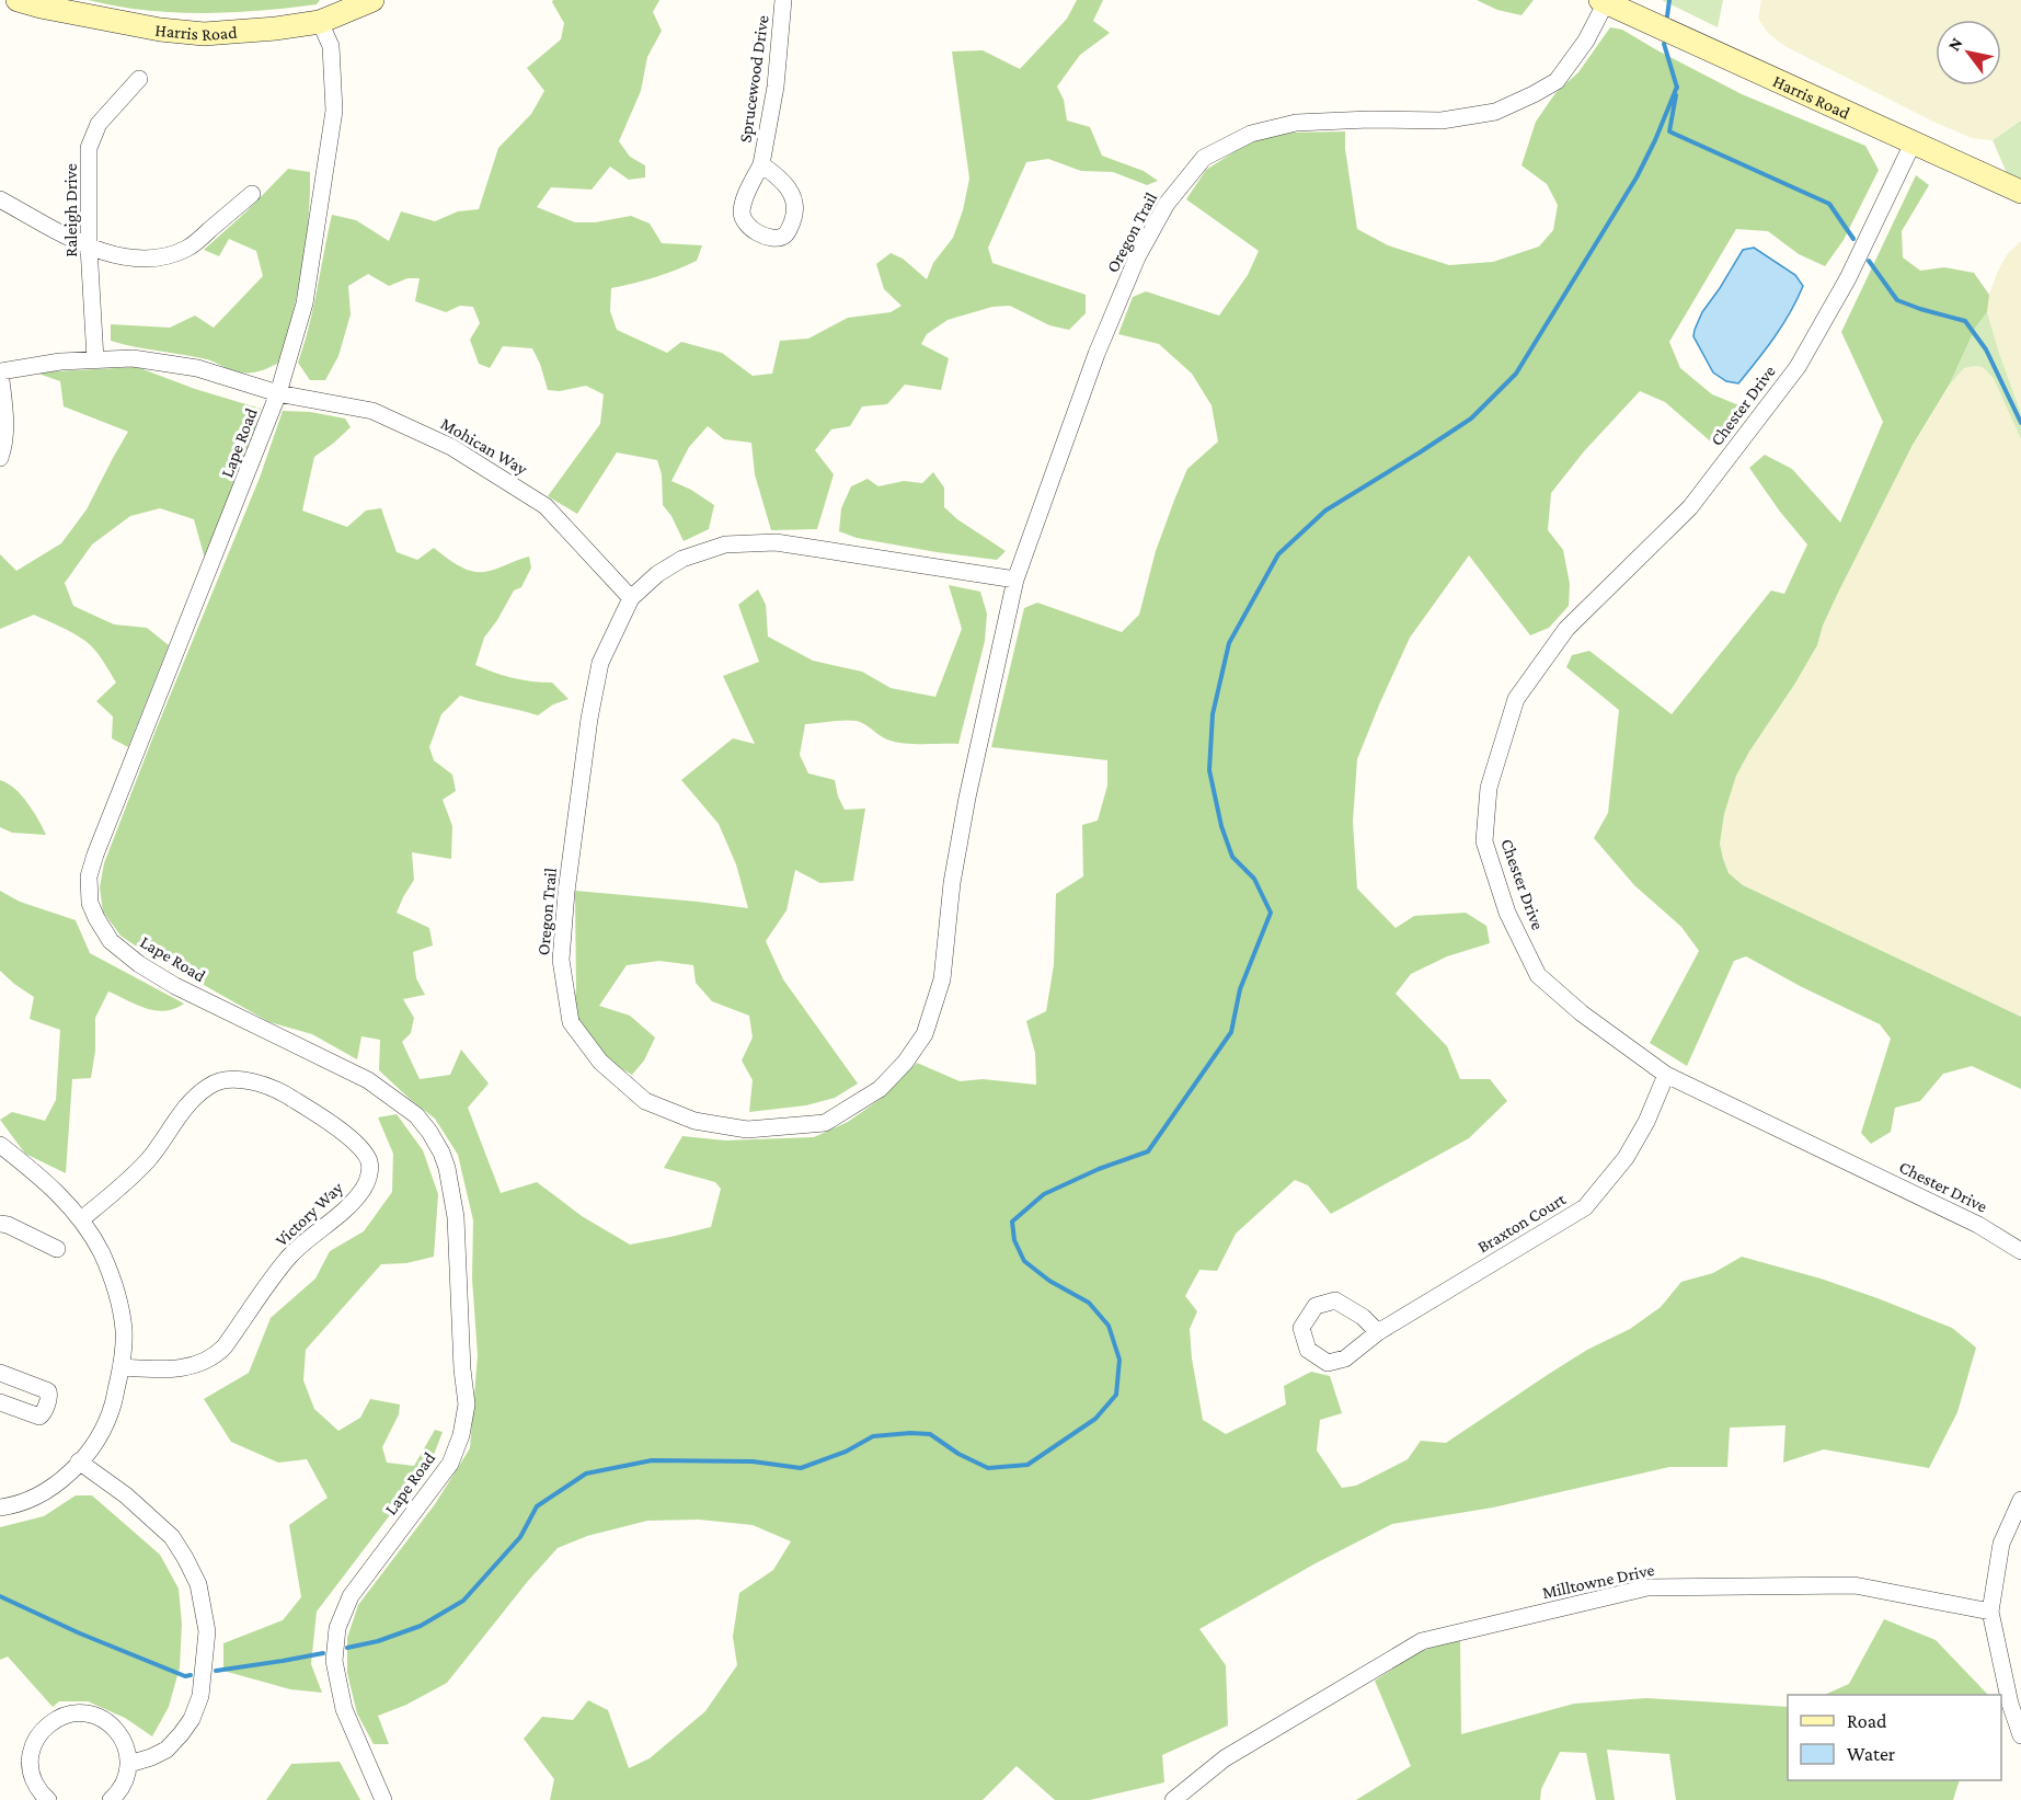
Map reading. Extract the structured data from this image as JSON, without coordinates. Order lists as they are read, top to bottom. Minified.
{"streets":{"street":["Harris Road","Sprucewood Drive","Raleigh Drive","Oregon Trail","Chester Drive","Lape Road","Mohican Way","Victory Way","Braxton Court","Milltowne Drive"]},"crossings":[["Harris Road","Oregon Trail"],["Harris Road","Chester Drive"],["Harris Road","Lape Road"],["Raleigh Drive","Mohican Way"],["Oregon Trail","Mohican Way"],["Chester Drive","Braxton Court"],["Lape Road","Mohican Way"]],"legend":["Road","Water"],"north":"top left"}
